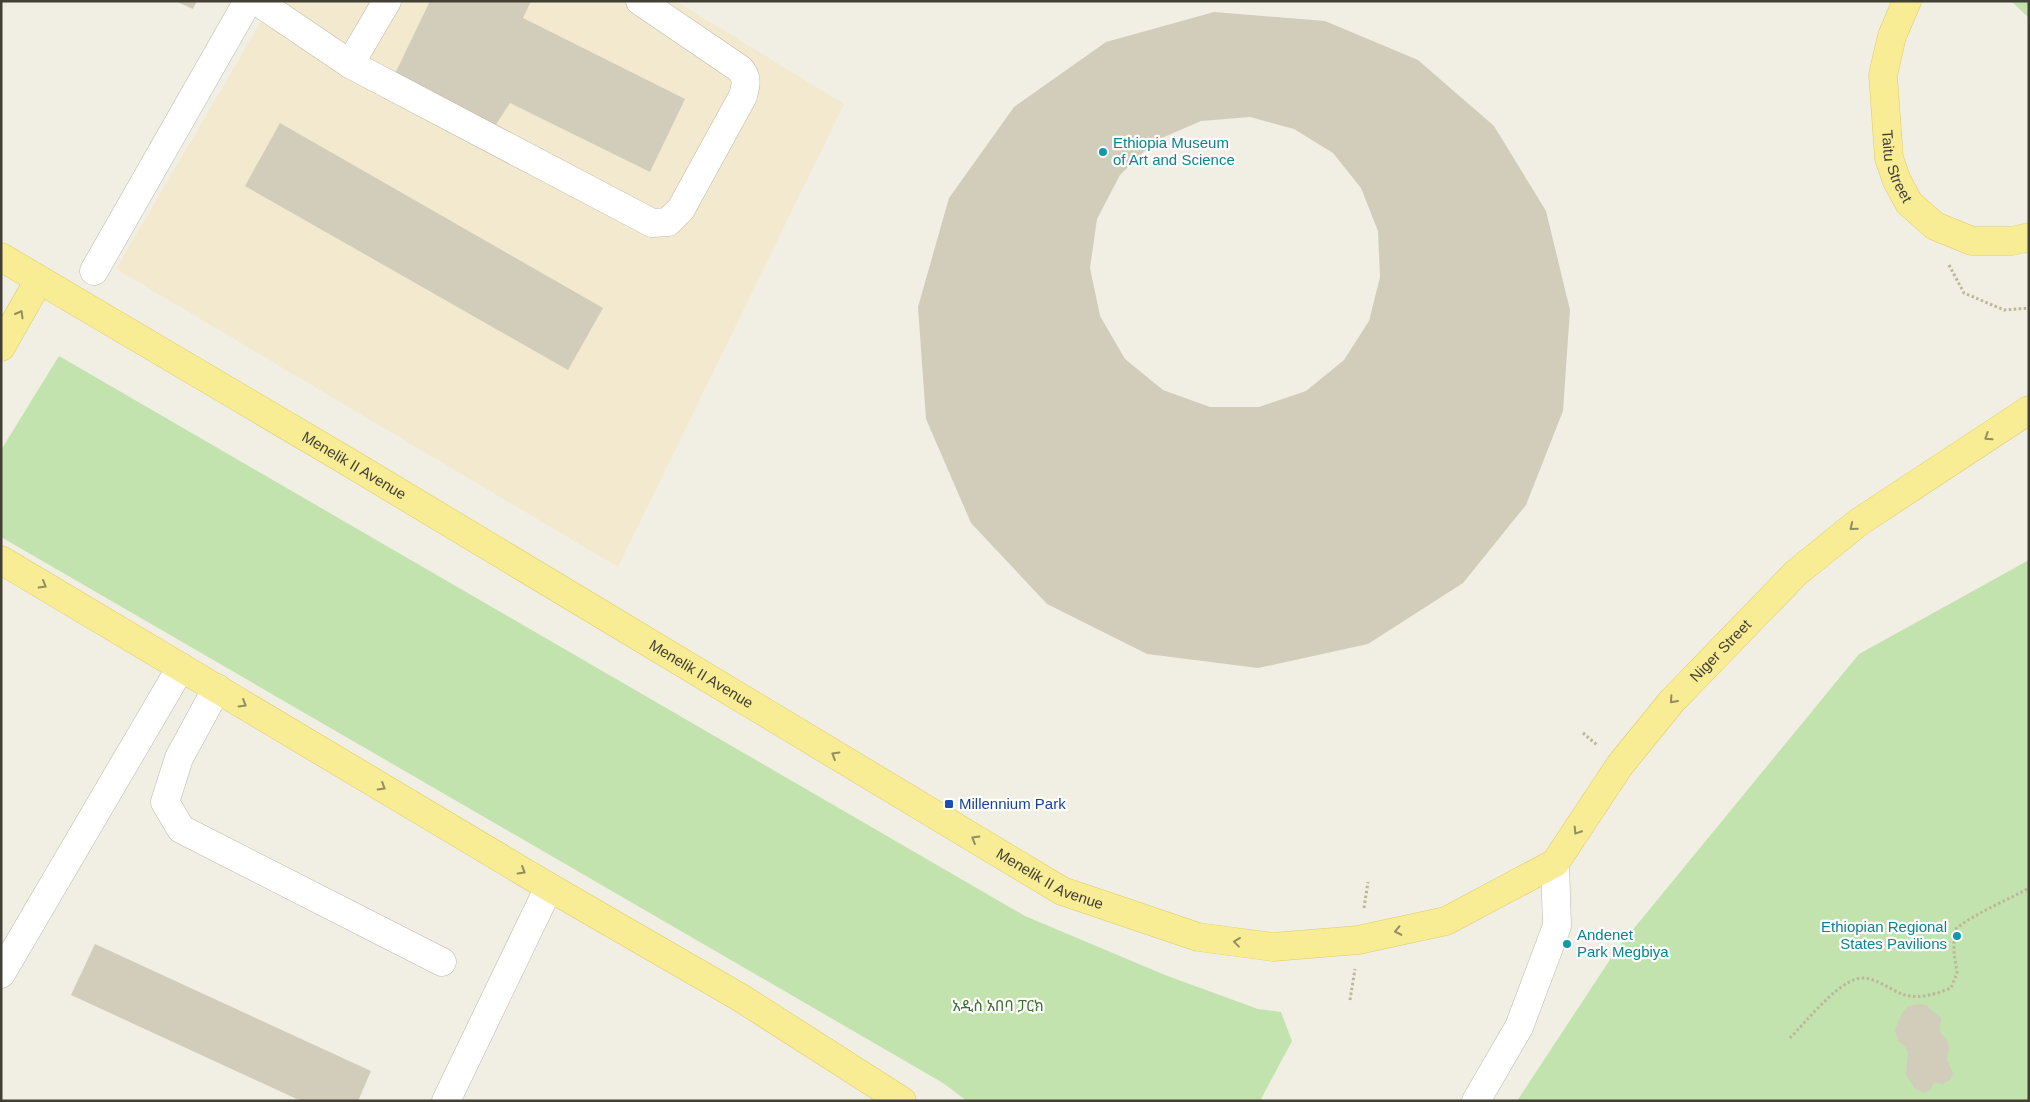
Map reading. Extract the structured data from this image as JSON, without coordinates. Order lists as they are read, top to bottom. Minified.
{"streets":{"main road":["Taitu Street","Menelik II Avenue","Niger Street"]},"crossings":[["Menelik II Avenue","Niger Street"]],"one_way":["Menelik II Avenue","Niger Street"],"parks":["አዲስ አበባ ፓርክ"],"places":{"other":["Ethiopia Museum of Art and Science","Ethiopian Regional States Pavilions","Andenet Park Megbiya"],"transit":["Millennium Park"]}}
